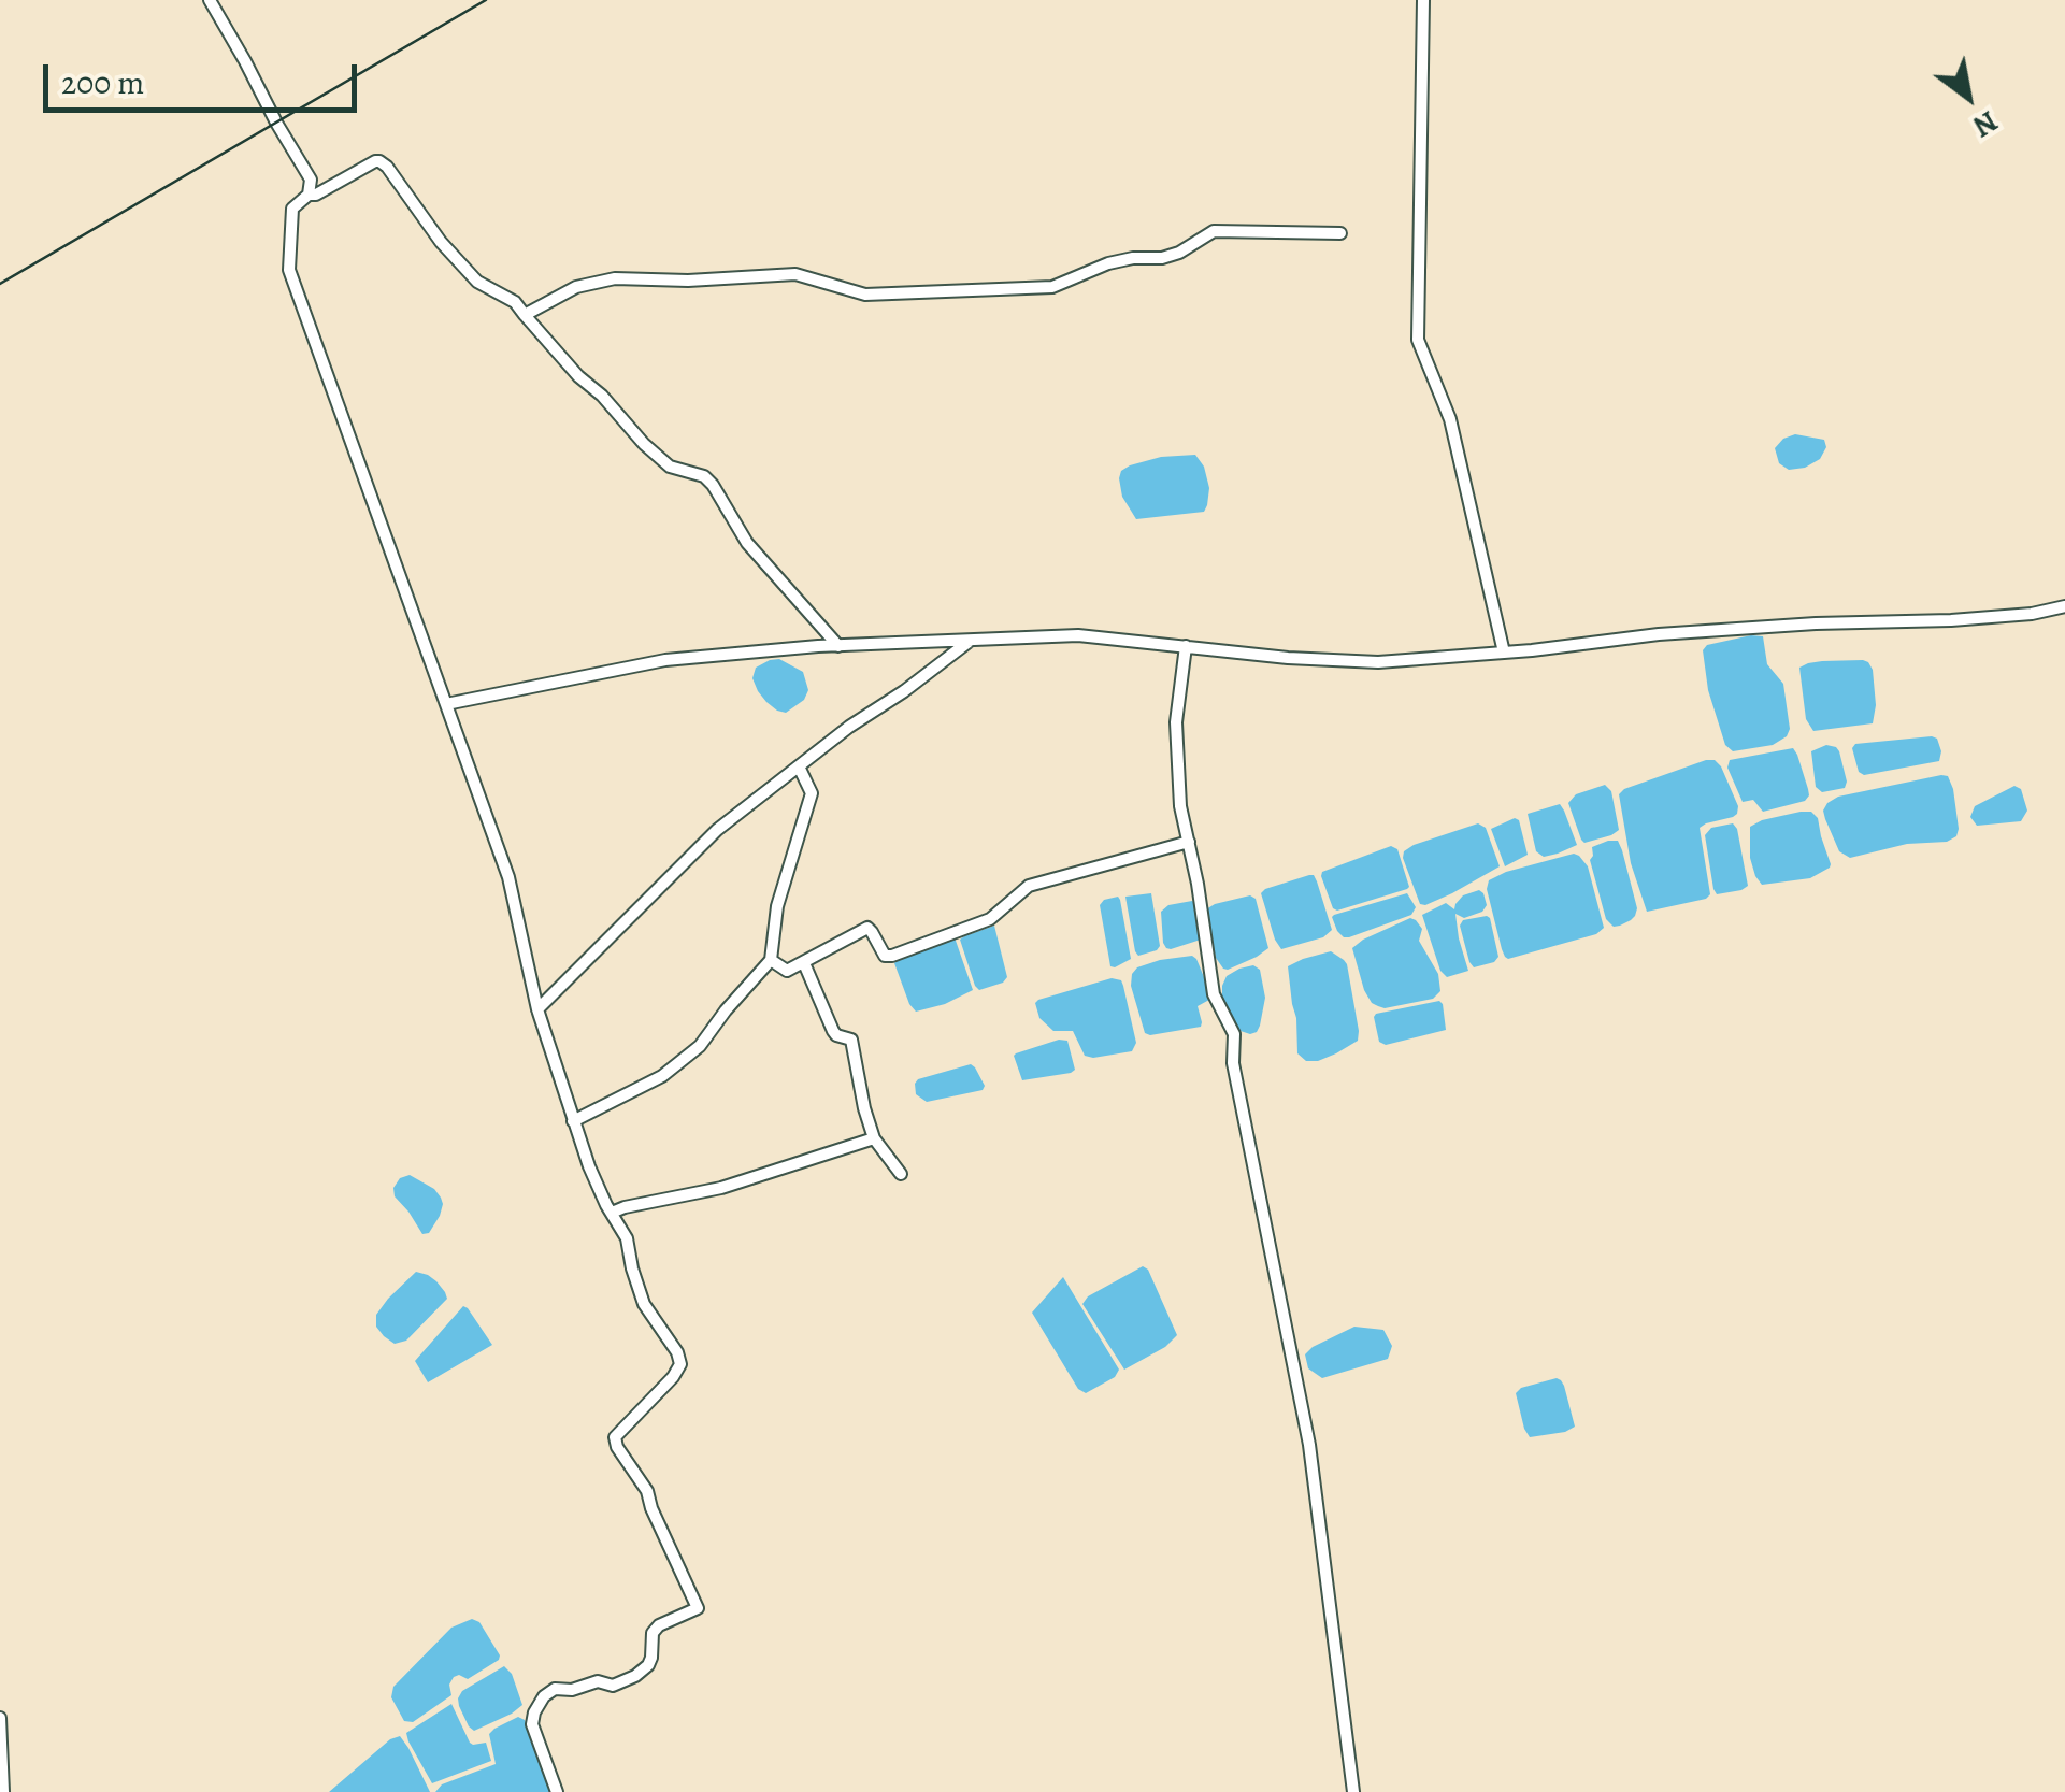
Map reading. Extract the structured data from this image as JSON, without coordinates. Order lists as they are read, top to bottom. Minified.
{"scale_bar":"200 m","north":"bottom right"}
